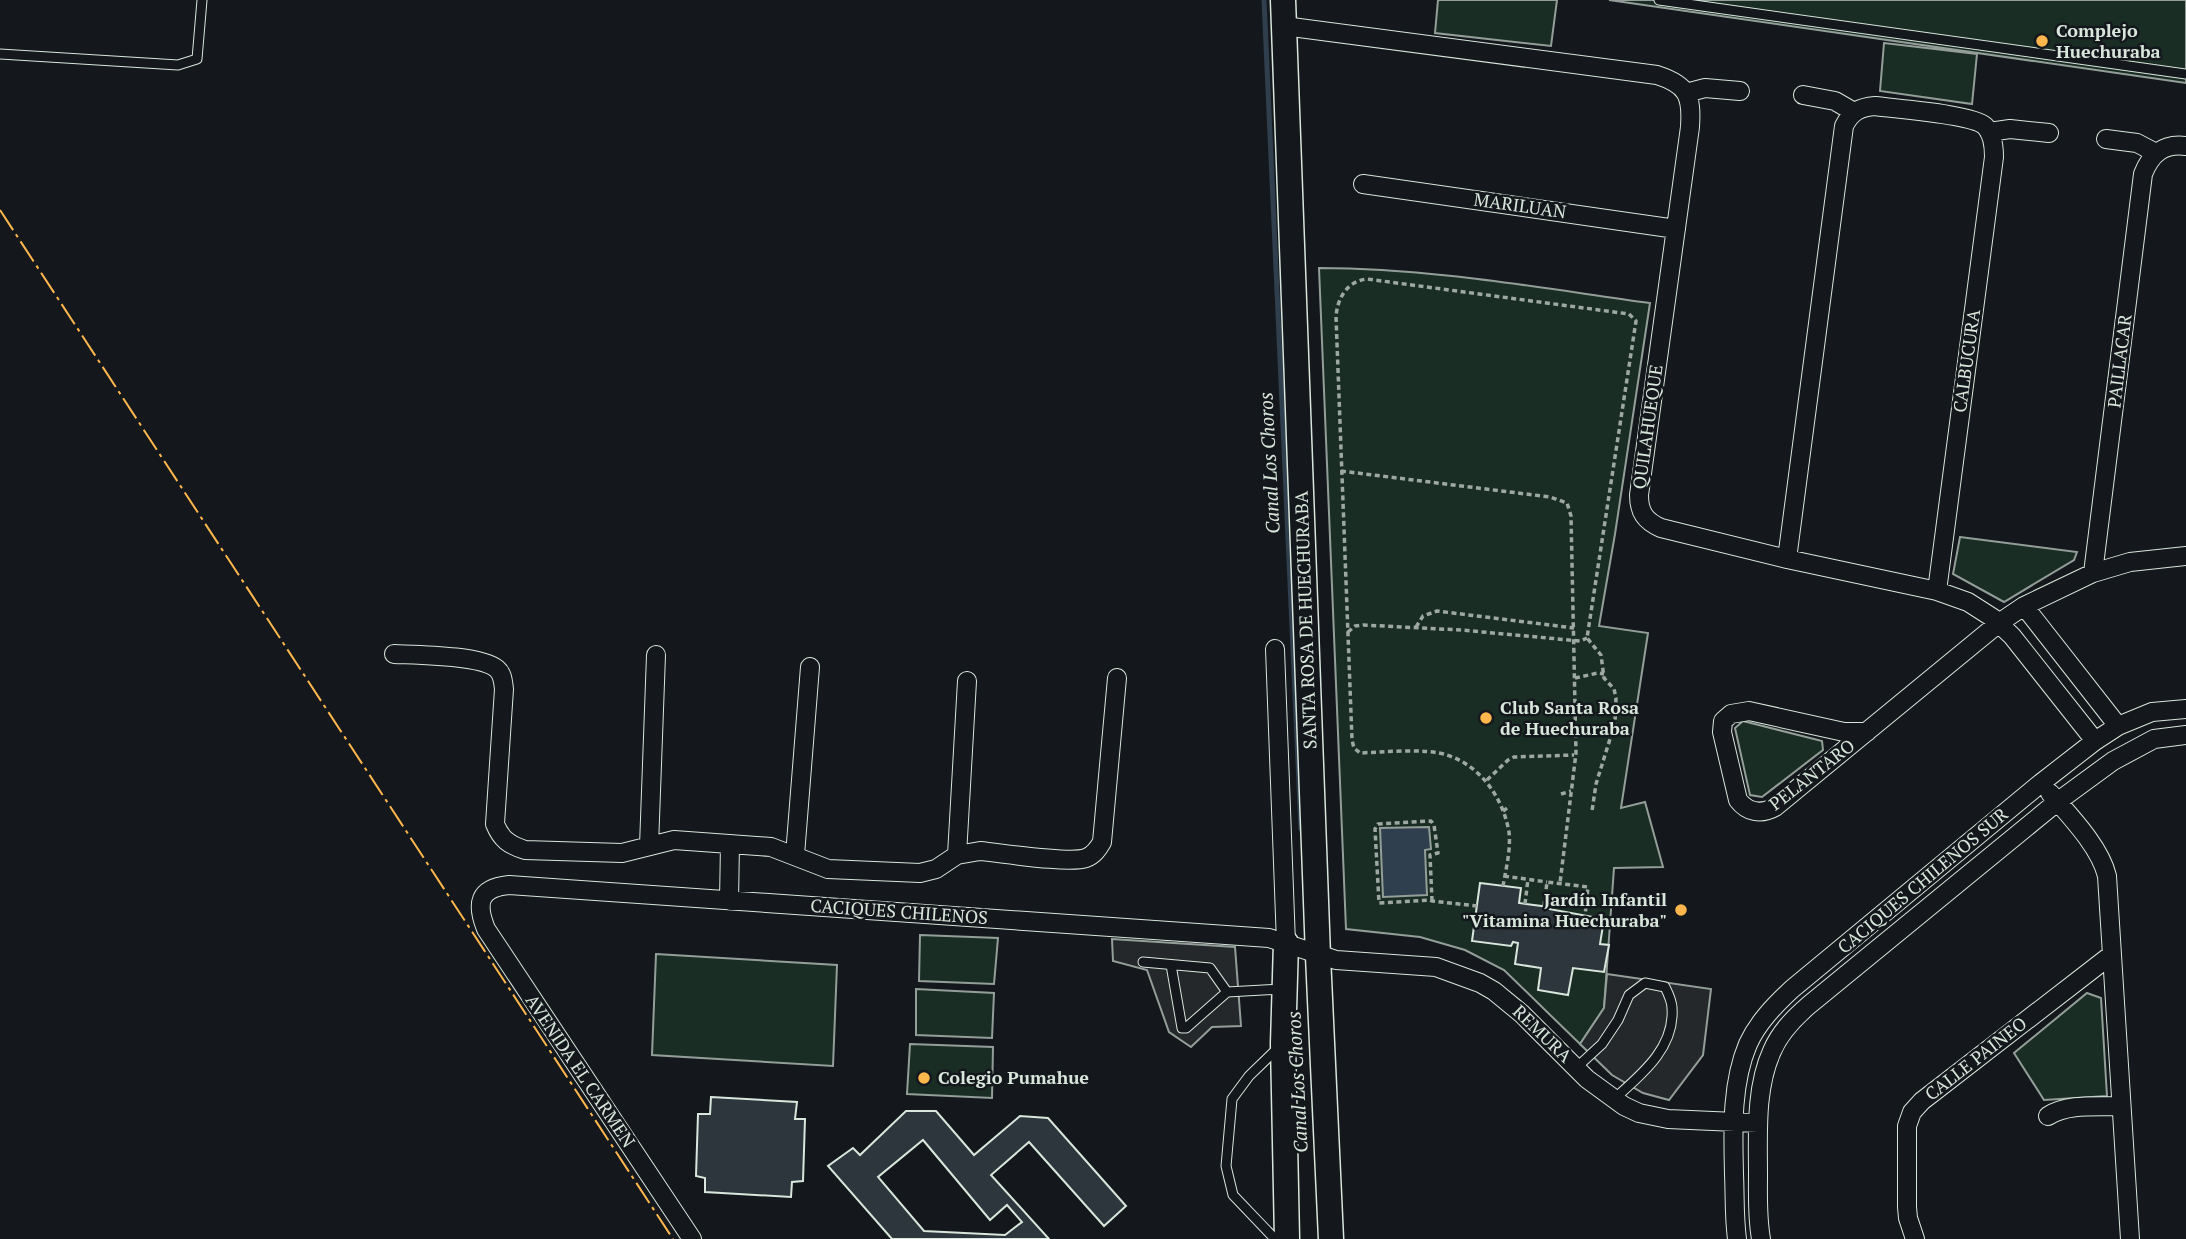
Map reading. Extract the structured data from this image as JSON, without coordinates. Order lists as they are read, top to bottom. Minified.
{"streets":{"street":["MARILUAN","CALBUCURA","PAILLACAR","QUILAHUEQUE","SANTA ROSA DE HUECHURABA","PELANTARO","CACIQUES CHILENOS SUR","CACIQUES CHILENOS","REMURA","CALLE PAINEO","AVENIDA EL CARMEN"]},"crossings":[["MARILUAN","QUILAHUEQUE"],["CALBUCURA","QUILAHUEQUE"],["QUILAHUEQUE","PELANTARO"],["QUILAHUEQUE","CACIQUES CHILENOS SUR"],["SANTA ROSA DE HUECHURABA","CACIQUES CHILENOS"],["SANTA ROSA DE HUECHURABA","REMURA"],["CACIQUES CHILENOS SUR","REMURA"],["CACIQUES CHILENOS","REMURA"],["CACIQUES CHILENOS","AVENIDA EL CARMEN"]],"water":["Canal Los Choros"],"places":["Complejo Huechuraba","Club Santa Rosa de Huechuraba","Jardín Infantil \"Vitamina Huechuraba\"","Colegio Pumahue"]}
